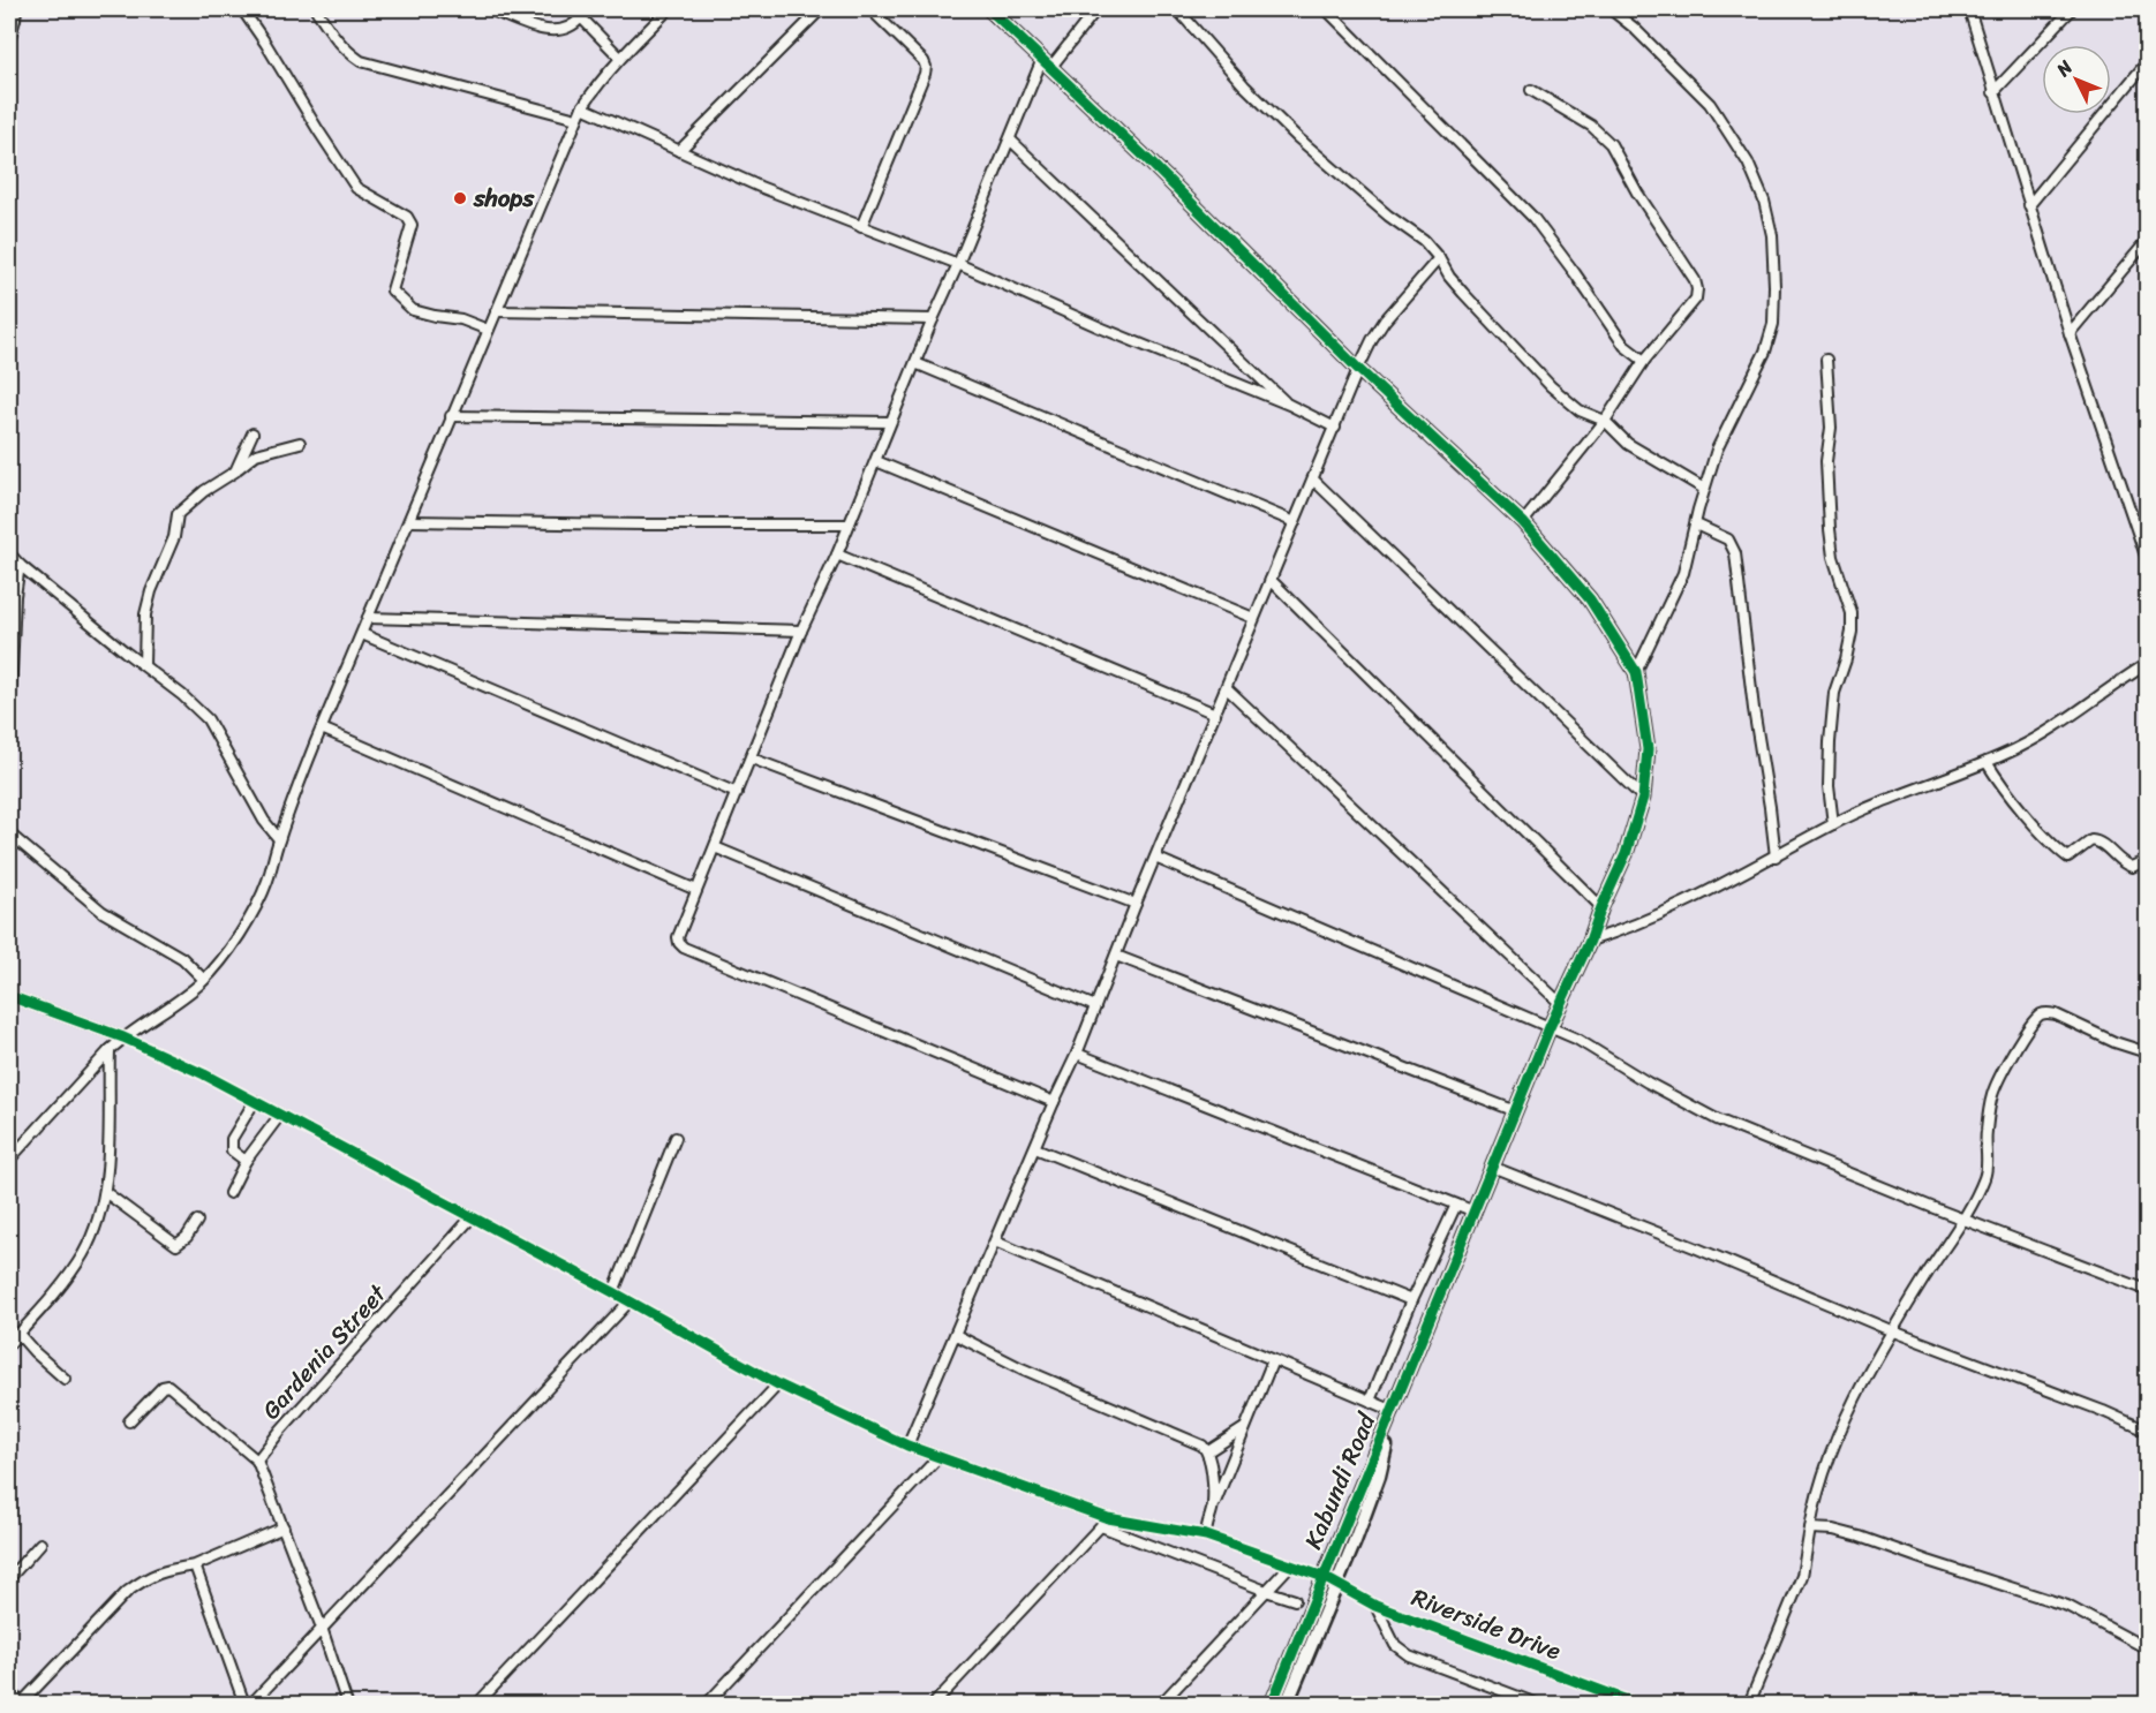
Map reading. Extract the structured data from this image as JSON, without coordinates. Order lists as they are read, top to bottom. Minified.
{"streets":{"street":["Gardenia Street","Kabundi Road","Riverside Drive"]},"crossings":[["Gardenia Street","Riverside Drive"],["Kabundi Road","Riverside Drive"]],"places":["shops"],"north":"top left"}
